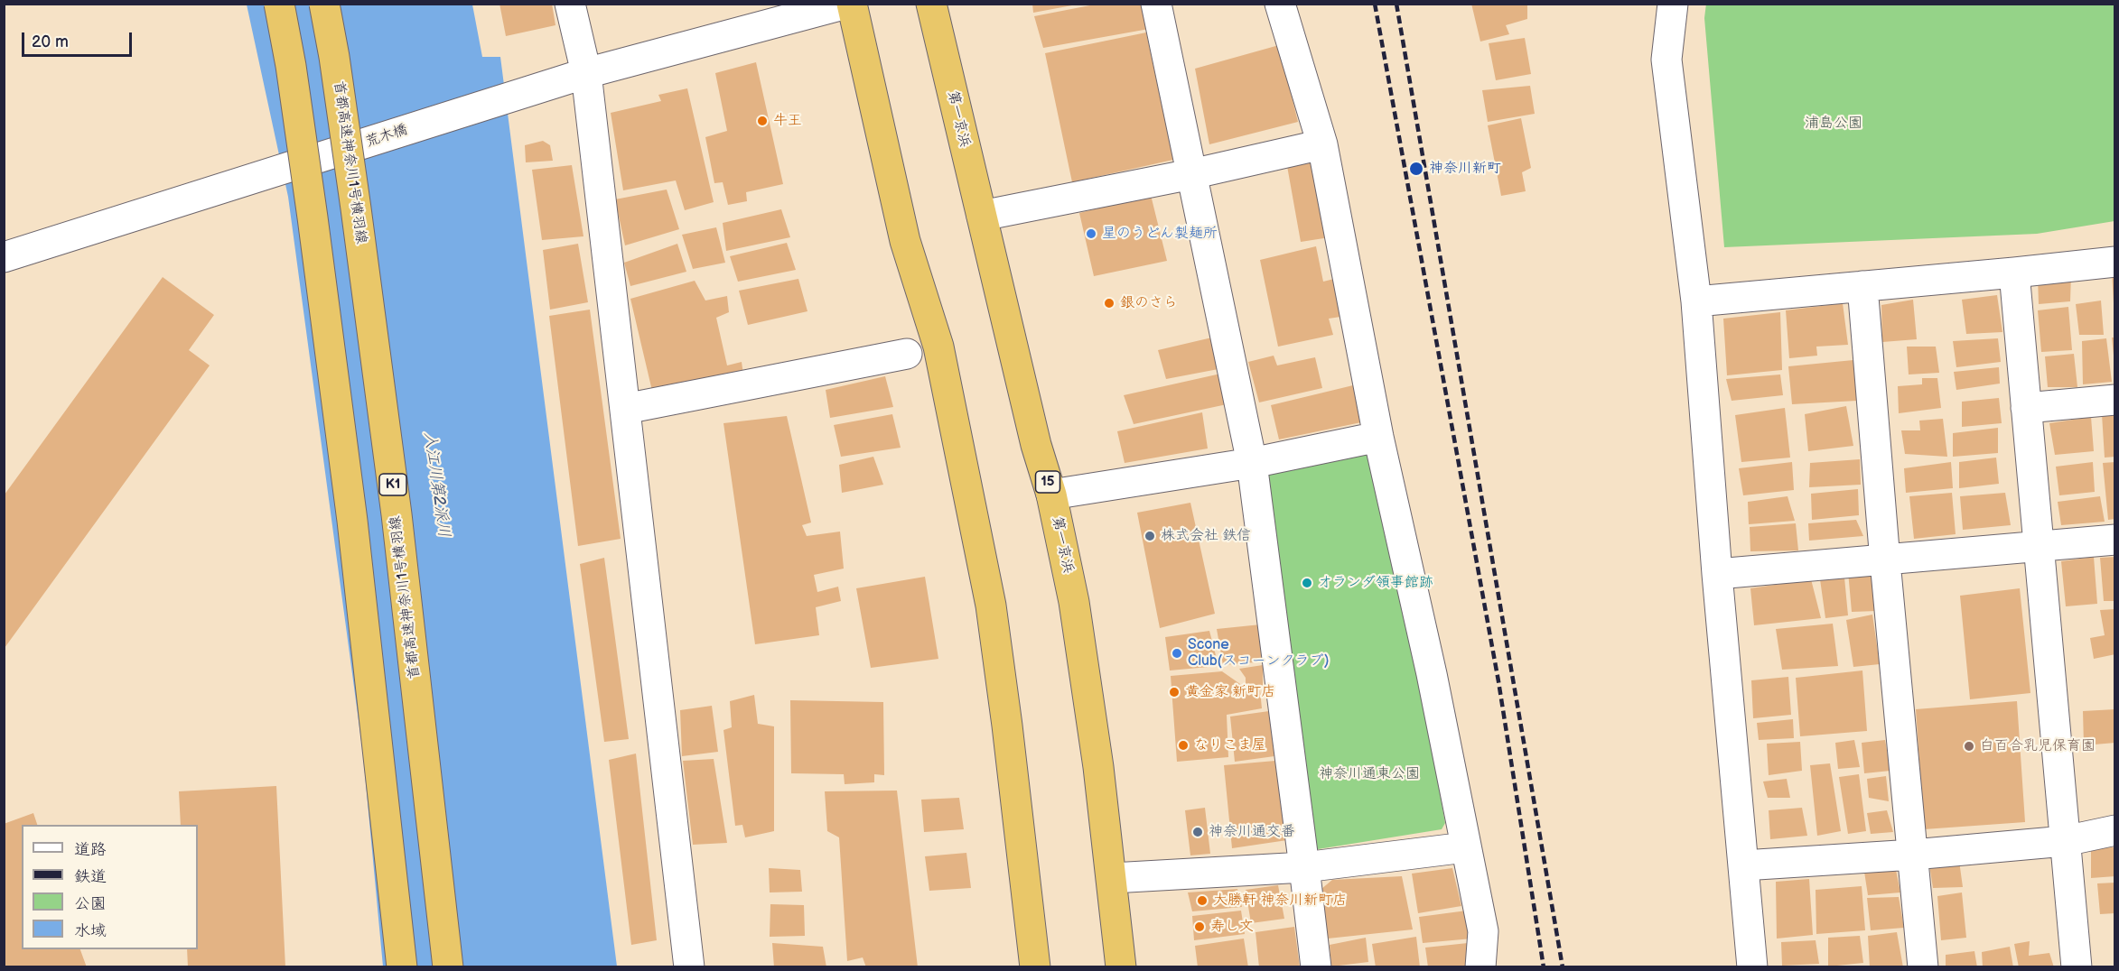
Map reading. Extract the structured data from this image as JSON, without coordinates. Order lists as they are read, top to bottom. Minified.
{"streets":{"highway":["第一京浜","首都高速神奈川1号横羽線","15","K1"],"street":["荒木橋"]},"water":["入江川第2派川"],"parks":["浦島公園","神奈川通東公園"],"places":["牛王","神奈川新町","星のうどん製麺所","銀のさら","株式会社 鉄信","オランダ領事館跡","Scone Club(スコーンクラブ)","黄金家 新町店","なりこま屋","白百合乳児保育園","神奈川通交番","大勝軒 神奈川新町店","寿し文"],"legend":["道路","鉄道","公園","水域"],"scale_bar":"20 m"}
